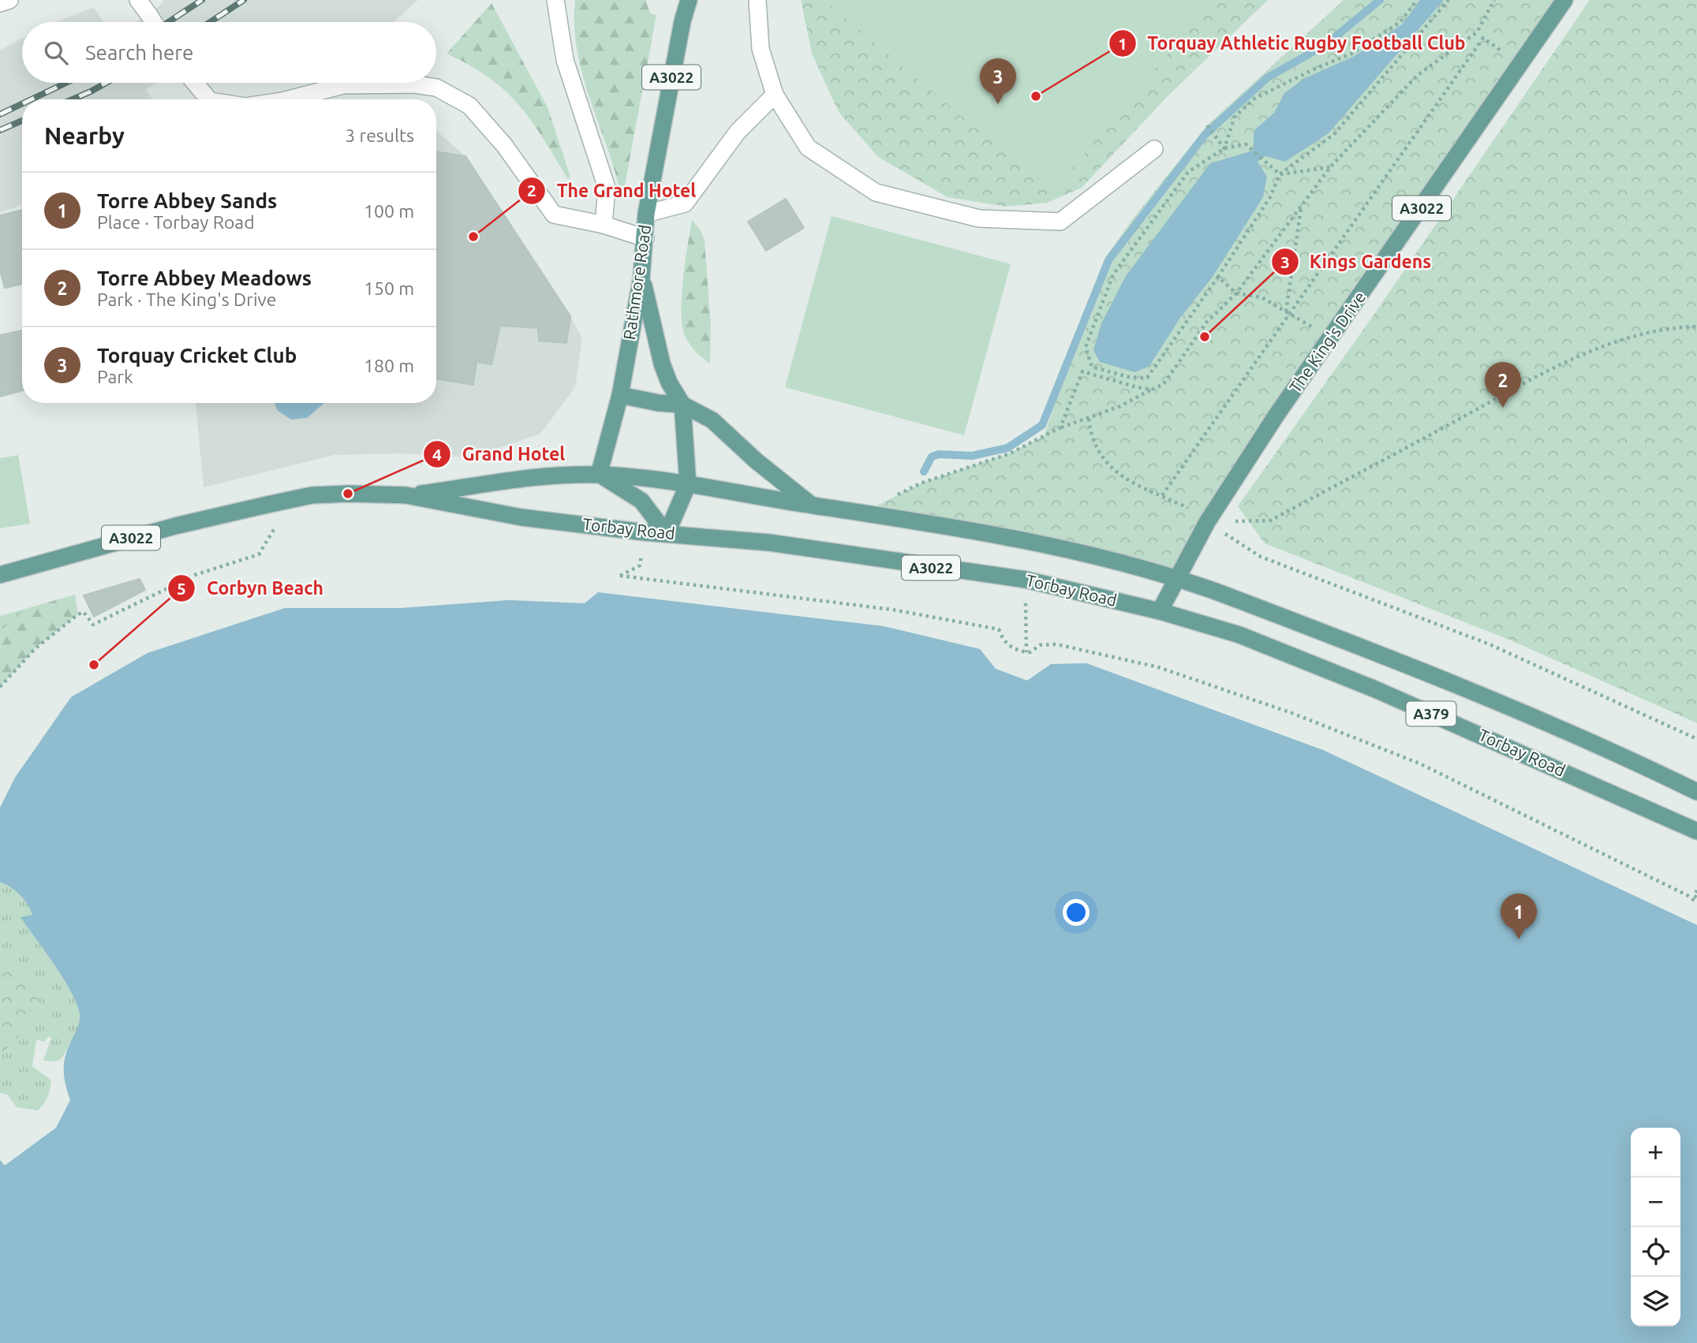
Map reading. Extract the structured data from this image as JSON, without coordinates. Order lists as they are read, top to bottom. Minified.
{"streets":{"main road":["A3022","Rathmore Road","The King's Drive","Torbay Road","A379"]},"crossings":[["A3022","Rathmore Road"],["A3022","Torbay Road"],["Rathmore Road","Torbay Road"],["The King's Drive","Torbay Road"]],"places":["Torquay Athletic Rugby Football Club","The Grand Hotel","Kings Gardens","Grand Hotel","Corbyn Beach"],"page":{"search":"Search here","pins":["3","2","1"],"heading":["Nearby","3 results"],"list":[{"mark":"1","name":"Torre Abbey Sands","note":"Place · Torbay Road","value":"100 m"},{"mark":"2","name":"Torre Abbey Meadows","note":"Park · The King's Drive","value":"150 m"},{"mark":"3","name":"Torquay Cricket Club","note":"Park","value":"180 m"}],"map_buttons":["+","−"]}}
